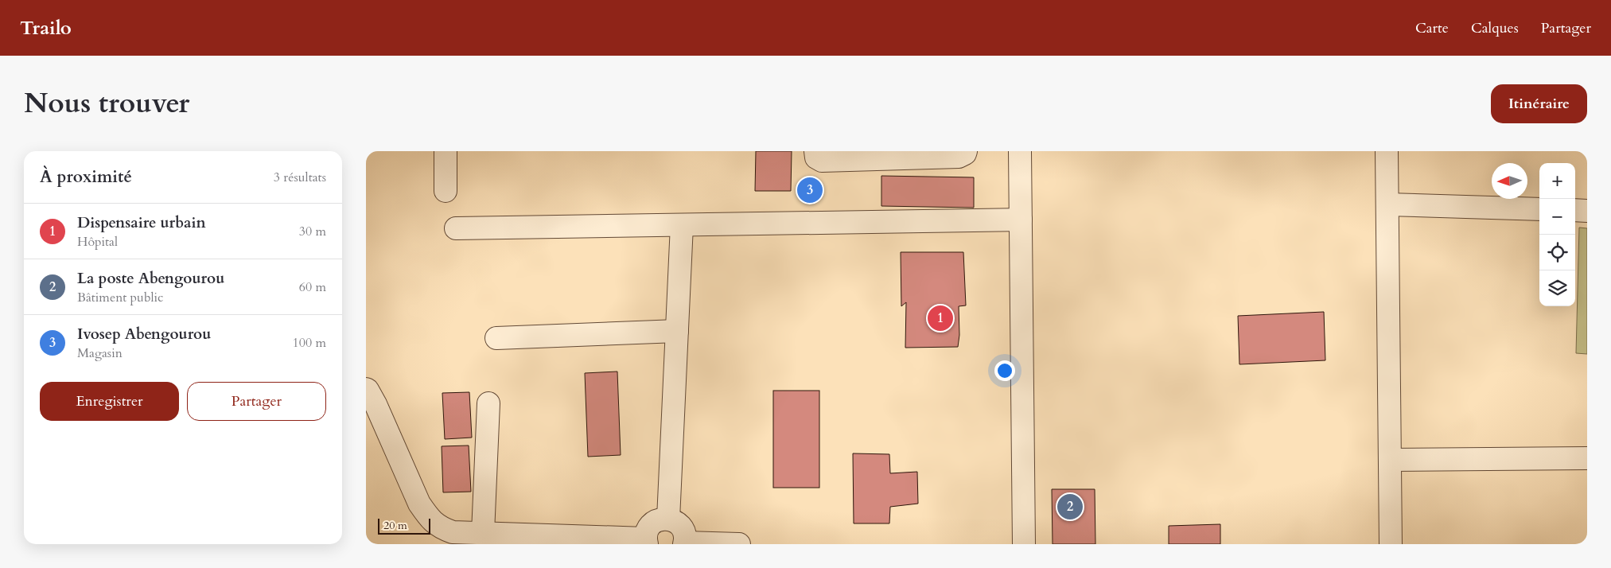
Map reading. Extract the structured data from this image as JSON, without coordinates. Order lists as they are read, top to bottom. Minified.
{"scale_bar":"20 m","north":"left","page":{"header":"Trailo","nav":["Carte","Calques","Partager"],"title":"Nous trouver","buttons":["Itinéraire",["Enregistrer","Partager"]],"heading":["À proximité","3 résultats"],"map_buttons":["+","−"],"pins":["3","1","2"],"list":[{"mark":"1","name":"Dispensaire urbain","note":"Hôpital","value":"30 m"},{"mark":"2","name":"La poste Abengourou","note":"Bâtiment public","value":"60 m"},{"mark":"3","name":"Ivosep Abengourou","note":"Magasin","value":"100 m"}],"scale":"20 m"}}
